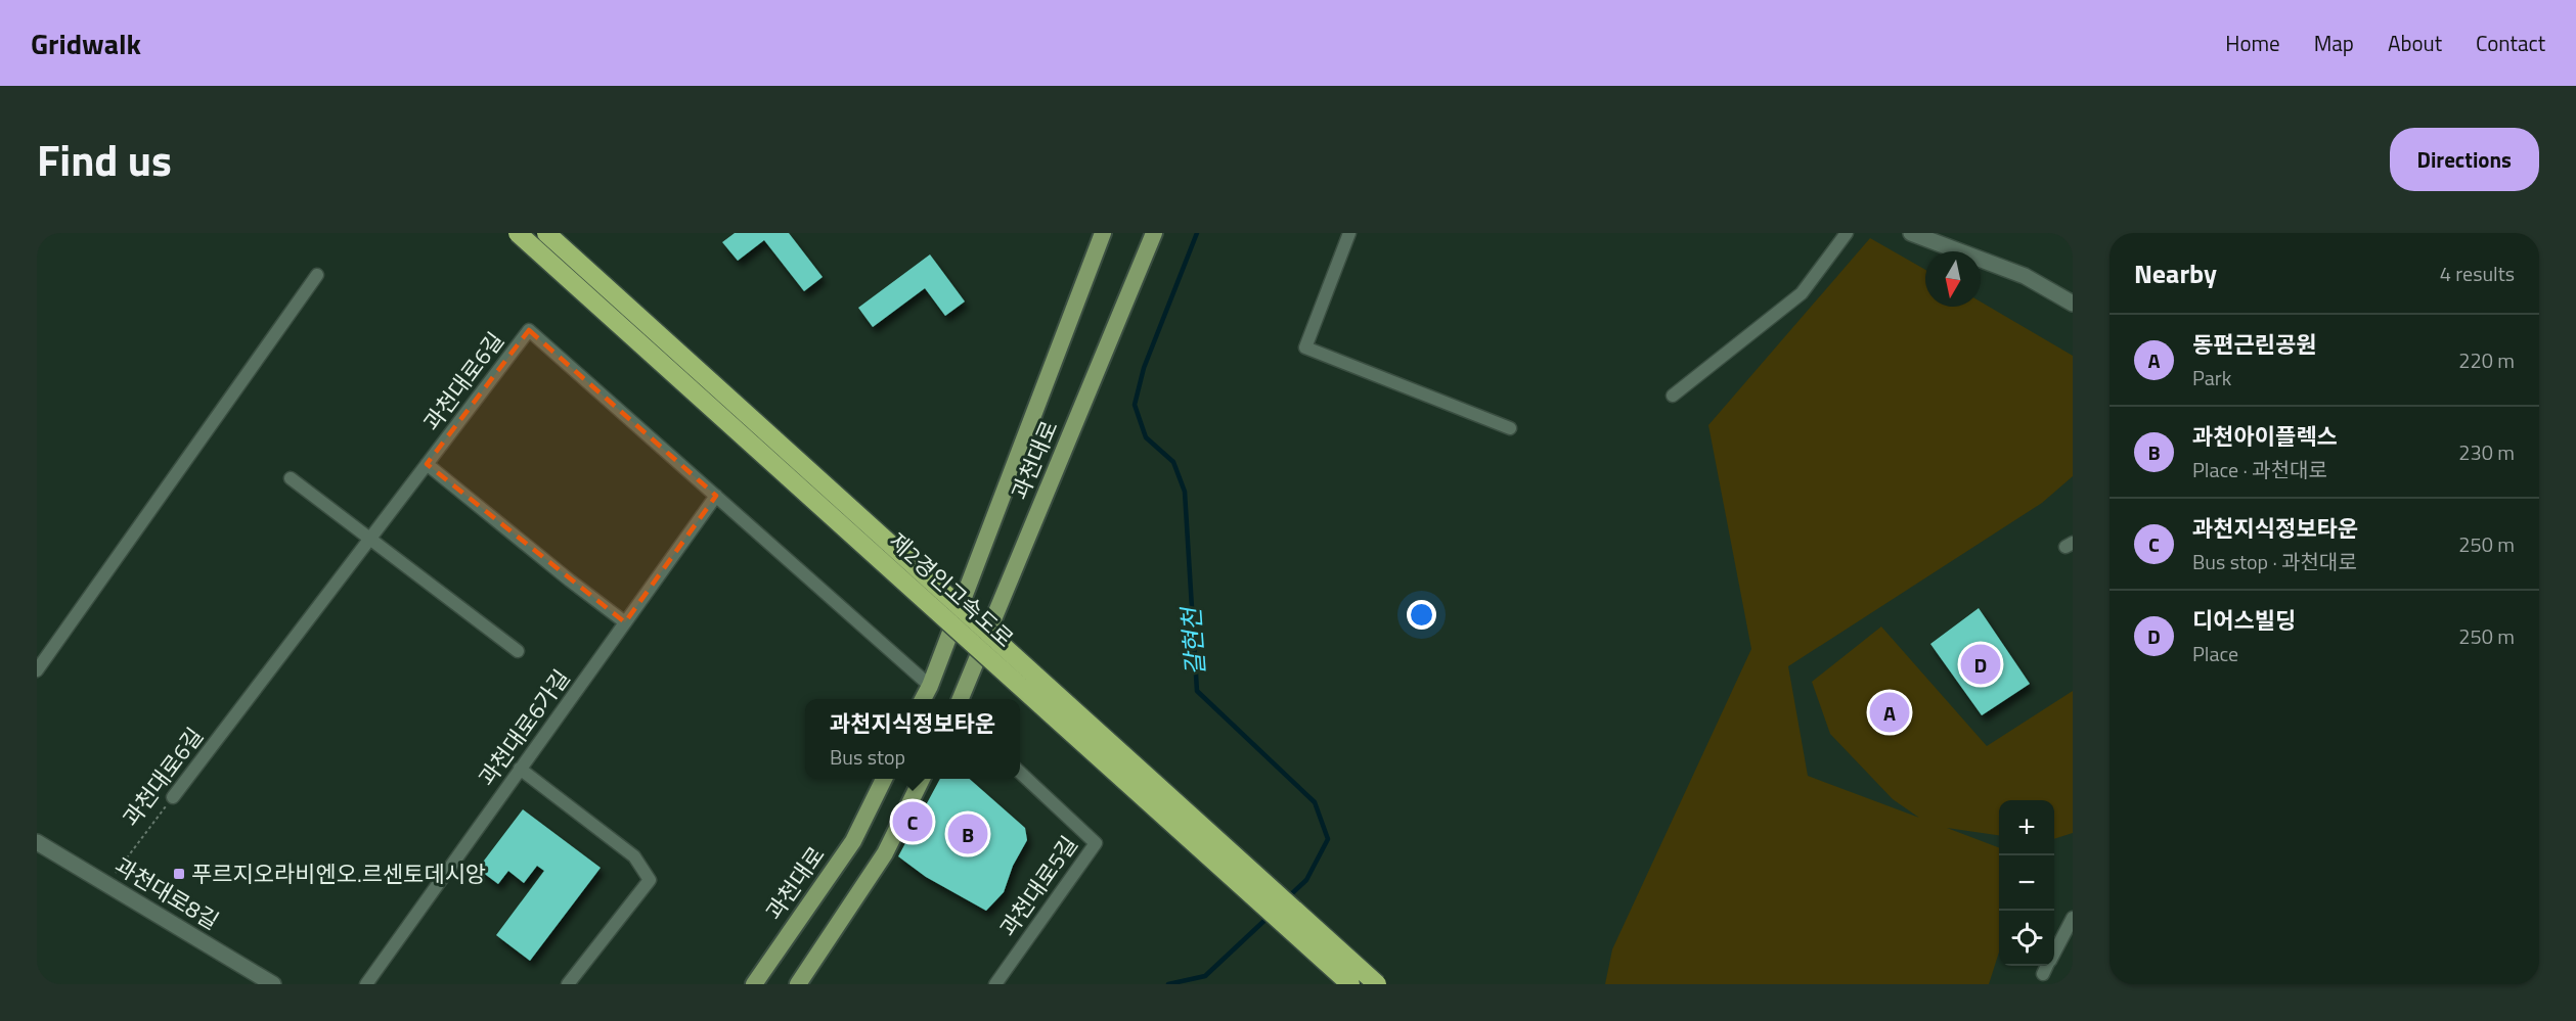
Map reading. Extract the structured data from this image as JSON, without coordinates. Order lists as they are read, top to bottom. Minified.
{"streets":{"highway":["제2경인고속도로"],"main road":["과천대로"],"street":["과천대로6길","과천대로6가길","과천대로5길","과천대로8길"]},"crossings":[["과천대로6길","과천대로"],["과천대로6길","과천대로6가길"],["과천대로6길","과천대로8길"]],"water":["갈현천"],"places":{"transit":["푸르지오라비엔오.르센토데시앙"]},"north":"bottom","page":{"header":"Gridwalk","nav":["Home","Map","About","Contact"],"title":"Find us","buttons":"Directions","heading":["Nearby","4 results"],"list":[{"mark":"A","name":"동편근린공원","note":"Park","value":"220 m"},{"mark":"B","name":"과천아이플렉스","note":"Place · 과천대로","value":"230 m"},{"mark":"C","name":"과천지식정보타운","note":"Bus stop · 과천대로","value":"250 m"},{"mark":"D","name":"디어스빌딩","note":"Place","value":"250 m"}],"pins":["D","A","C","B"],"popup":["과천지식정보타운","Bus stop"],"map_buttons":["+","−"]}}
